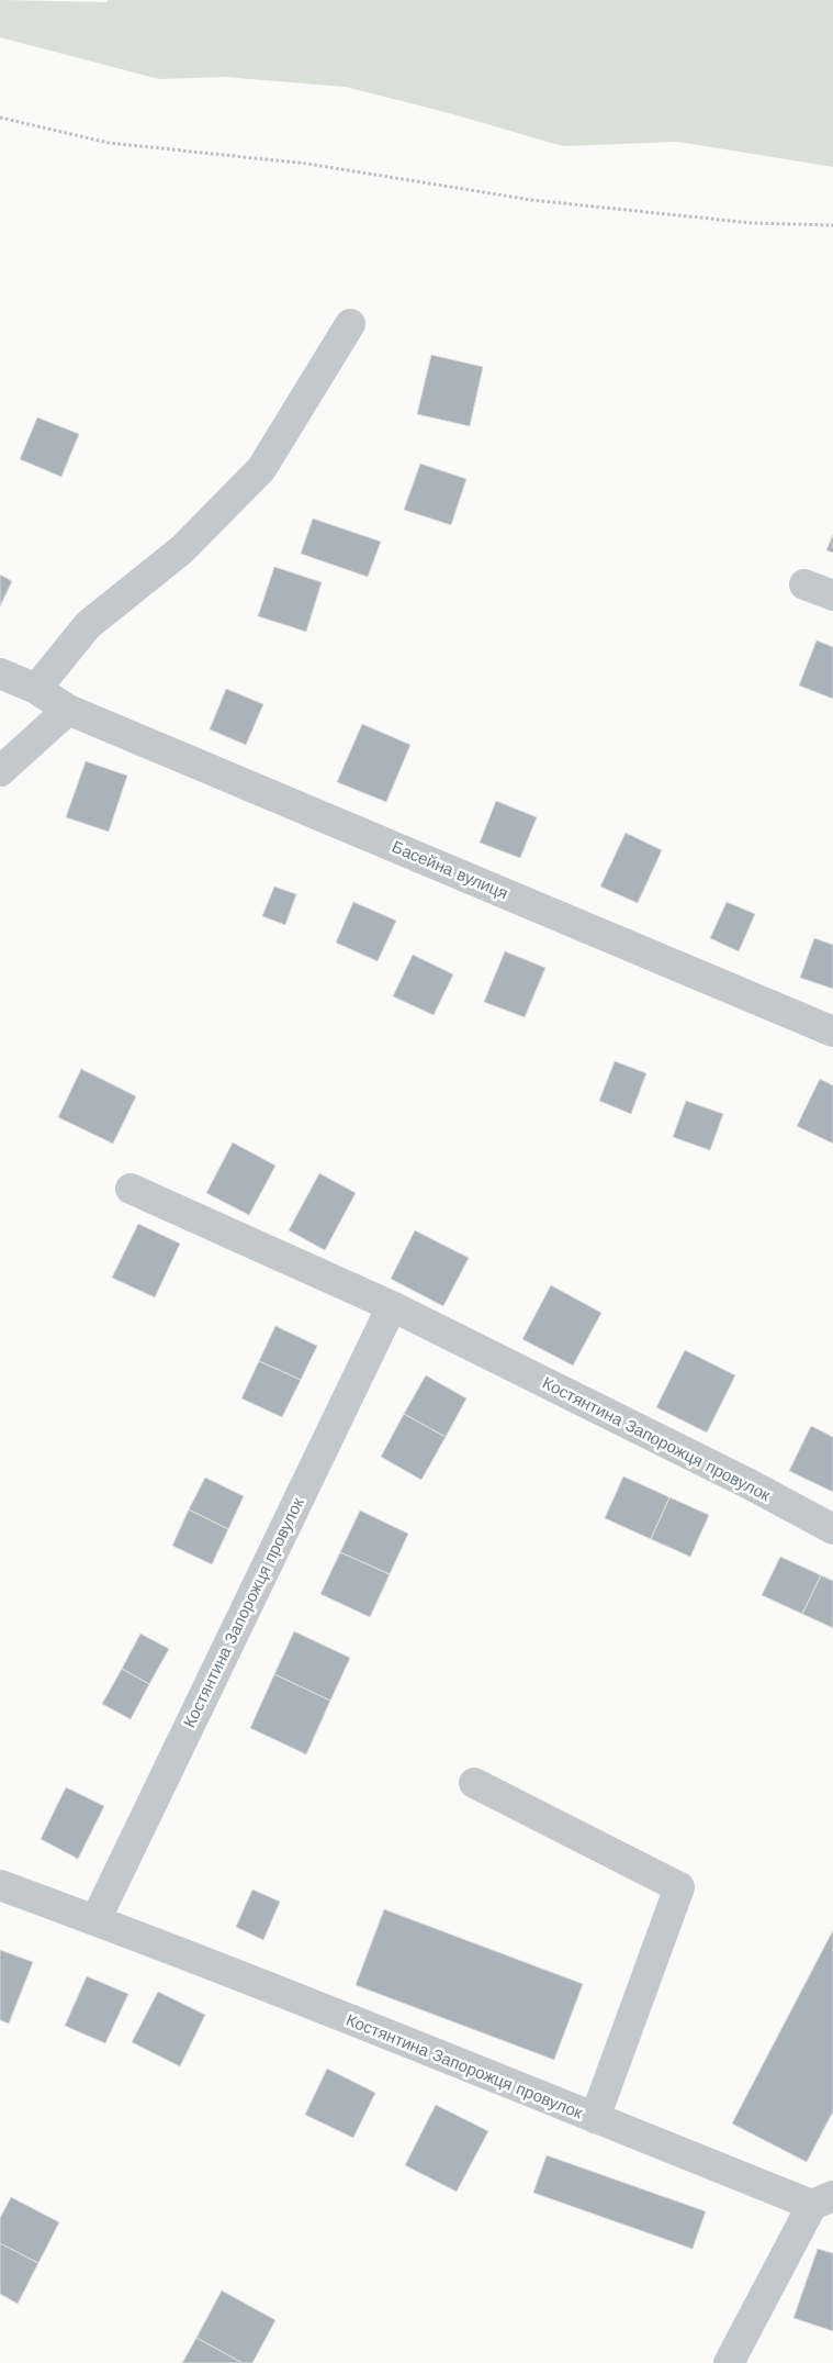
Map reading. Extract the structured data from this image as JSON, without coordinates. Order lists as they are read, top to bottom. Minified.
{"streets":{"street":["Басейна вулиця","Костянтина Запорожця провулок"]}}
